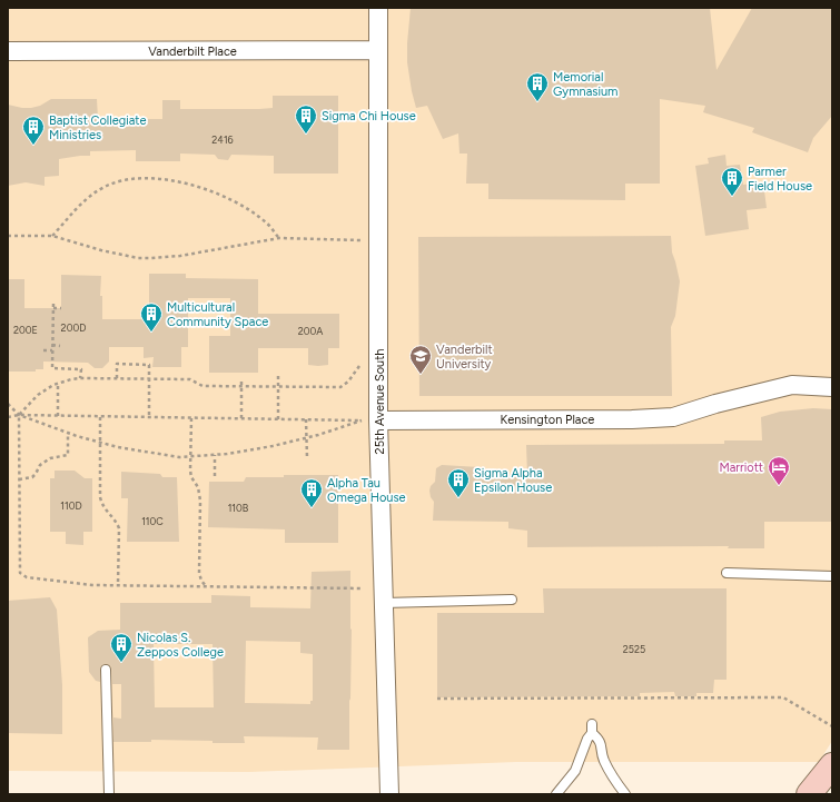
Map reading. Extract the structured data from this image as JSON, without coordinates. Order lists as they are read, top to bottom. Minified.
{"streets":{"street":["Vanderbilt Place","25th Avenue South","Kensington Place"]},"crossings":[["Vanderbilt Place","25th Avenue South"],["25th Avenue South","Kensington Place"]],"places":{"building":["Memorial Gymnasium","Sigma Chi House","Baptist Collegiate Ministries","Parmer Field House","Multicultural Community Space","Sigma Alpha Epsilon House","Alpha Tau Omega House","Nicolas S. Zeppos College"],"school or university":["Vanderbilt University"],"hotel":["Marriott"]},"house_numbers":["2416","200D","200E","200A","110D","110B","110C","2525"]}
